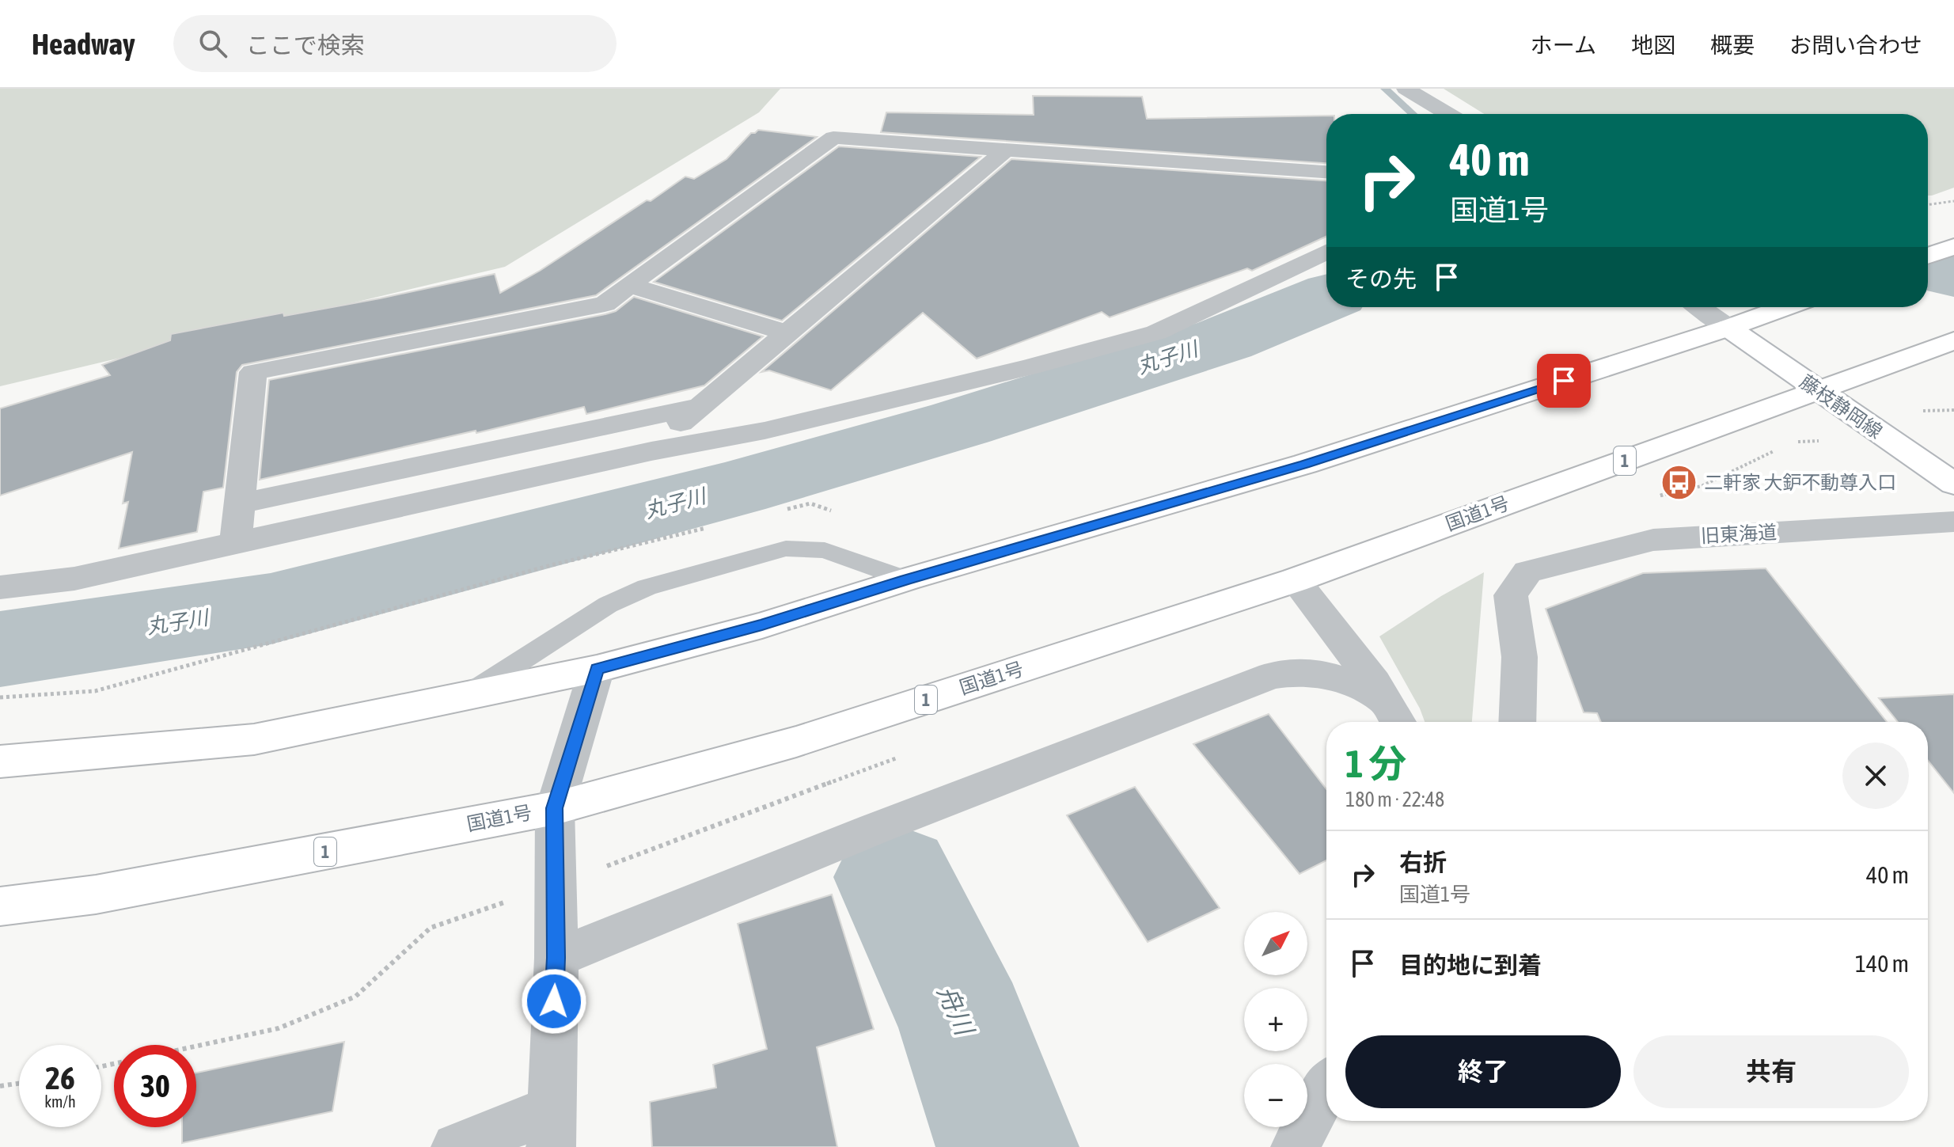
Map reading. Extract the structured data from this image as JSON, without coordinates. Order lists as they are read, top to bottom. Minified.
{"streets":{"main road":["藤枝静岡線","1","国道1号"],"street":["旧東海道"]},"crossings":[["藤枝静岡線","国道1号"]],"water":["丸子川","舟川"],"places":{"bus stop":["二軒家 大鈩不動尊入口"]},"north":"top right","page":{"header":"Headway","search":"ここで検索","nav":["ホーム","地図","概要","お問い合わせ"],"turn":["40 m","国道1号"],"then":"その先","heading":["1 分","180 m · 22:48"],"list":[{"name":"右折","note":"国道1号","value":"40 m"},{"name":"目的地に到着","value":"140 m"}],"map_buttons":["+","−"],"buttons":["終了","共有"],"speed":"26 km/h","limit":"30"}}
